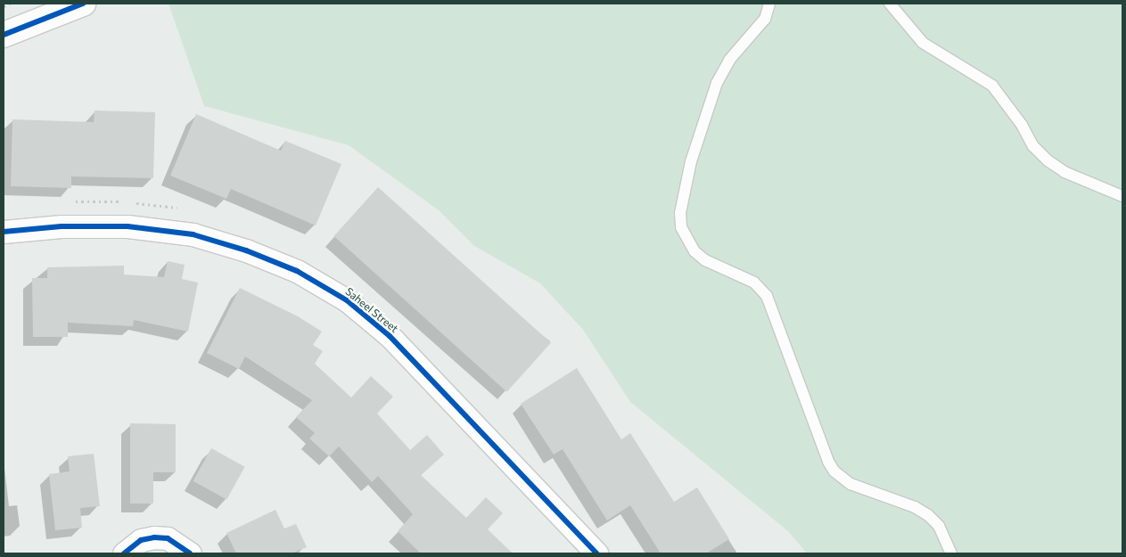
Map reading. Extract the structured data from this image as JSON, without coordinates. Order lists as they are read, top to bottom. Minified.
{"streets":{"street":["Saheel Street"]}}
